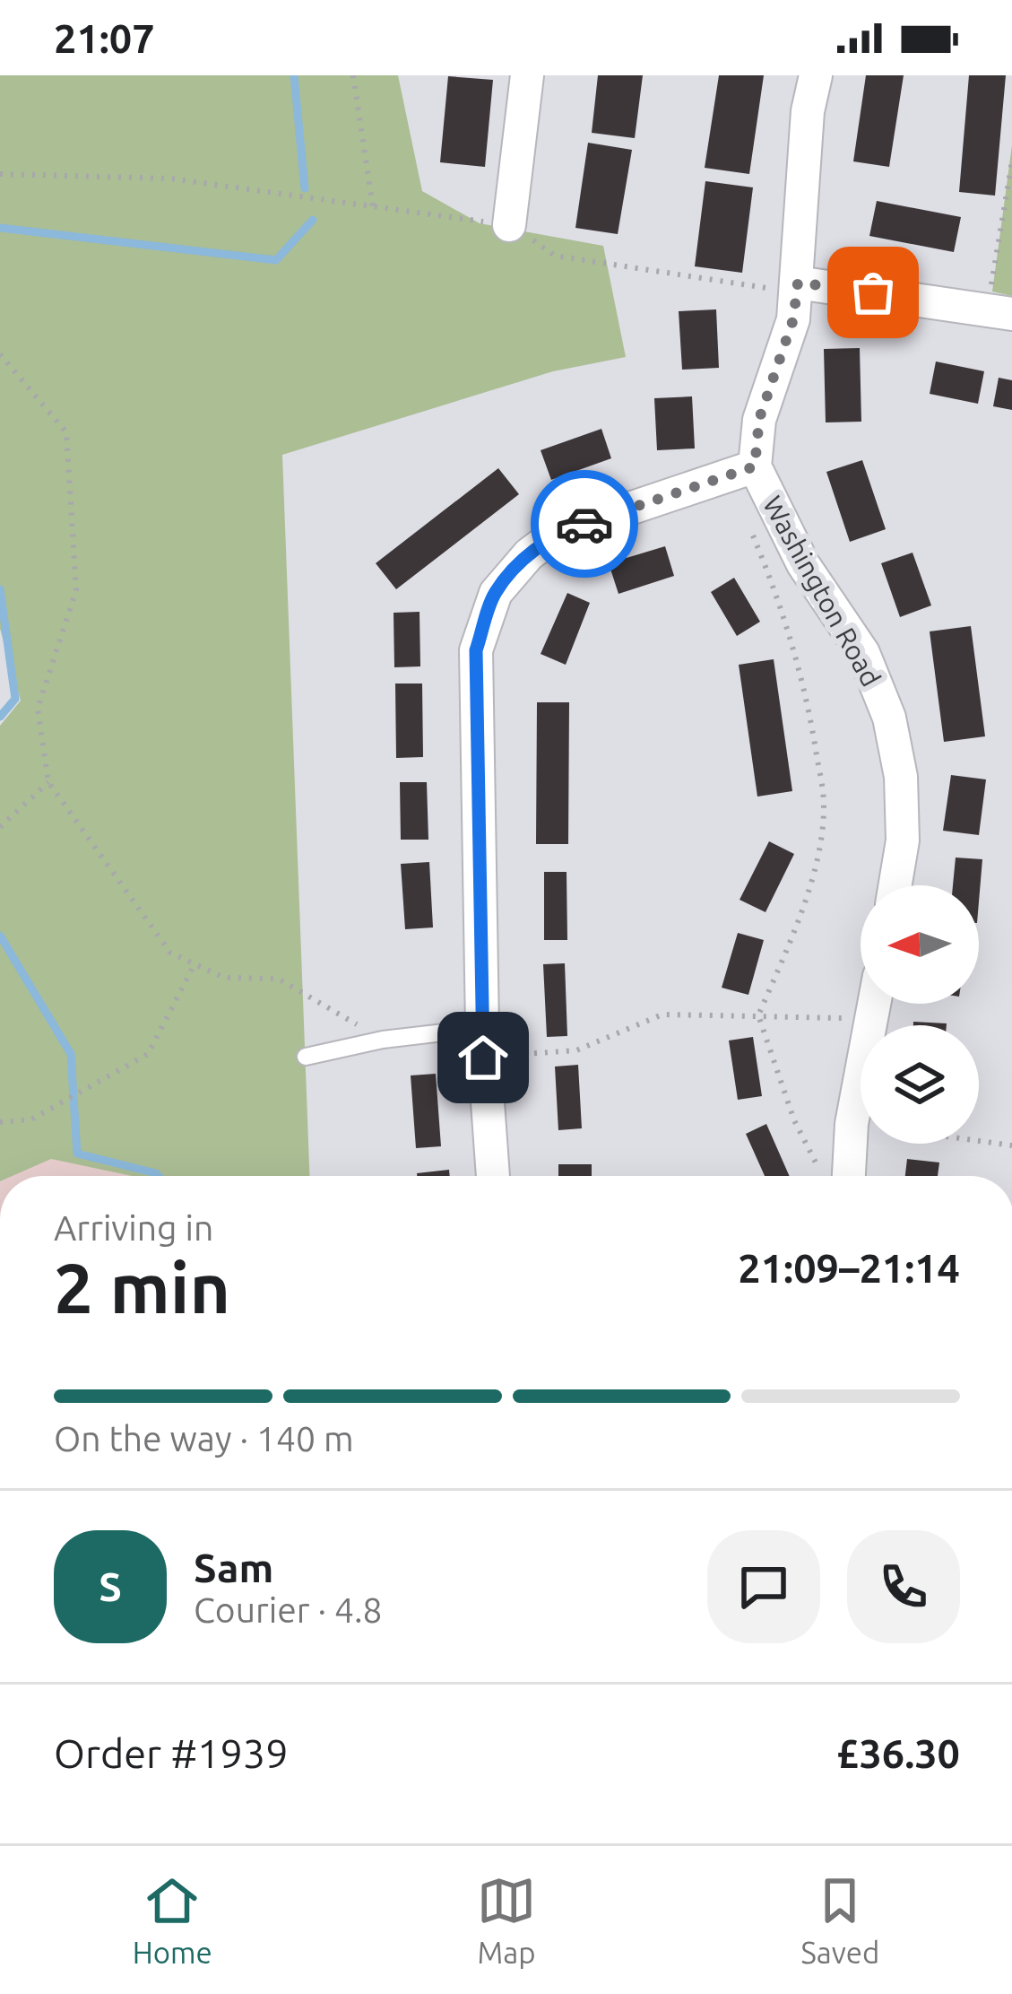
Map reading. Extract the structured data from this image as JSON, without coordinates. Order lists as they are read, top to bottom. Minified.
{"streets":{"street":["Washington Road"]},"north":"left","page":{"status":"21:07","heading":["2 min","Arriving in","21:09–21:14"],"panel":["Sam","Courier · 4.8","Order #1939","£36.30"],"bar":"On the way · 140 m","round":"S","tabs":["Home","Map","Saved"]}}
